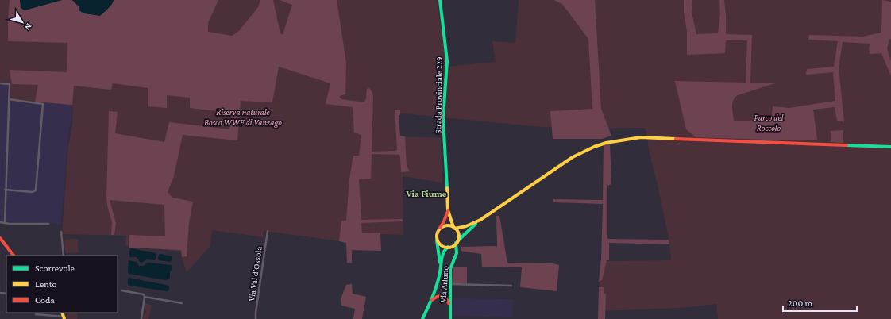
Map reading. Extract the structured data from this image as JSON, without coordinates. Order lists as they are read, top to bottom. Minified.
{"streets":{"main road":["Strada Provinciale 229","Via Arluno"],"street":["Via Val d'Ossola"]},"districts":["Via Fiume"],"parks":["Riserva naturale Bosco WWF di Vanzago","Parco del Roccolo"],"legend":["Scorrevole","Lento","Coda"],"scale_bar":"200 m","north":"bottom right"}
